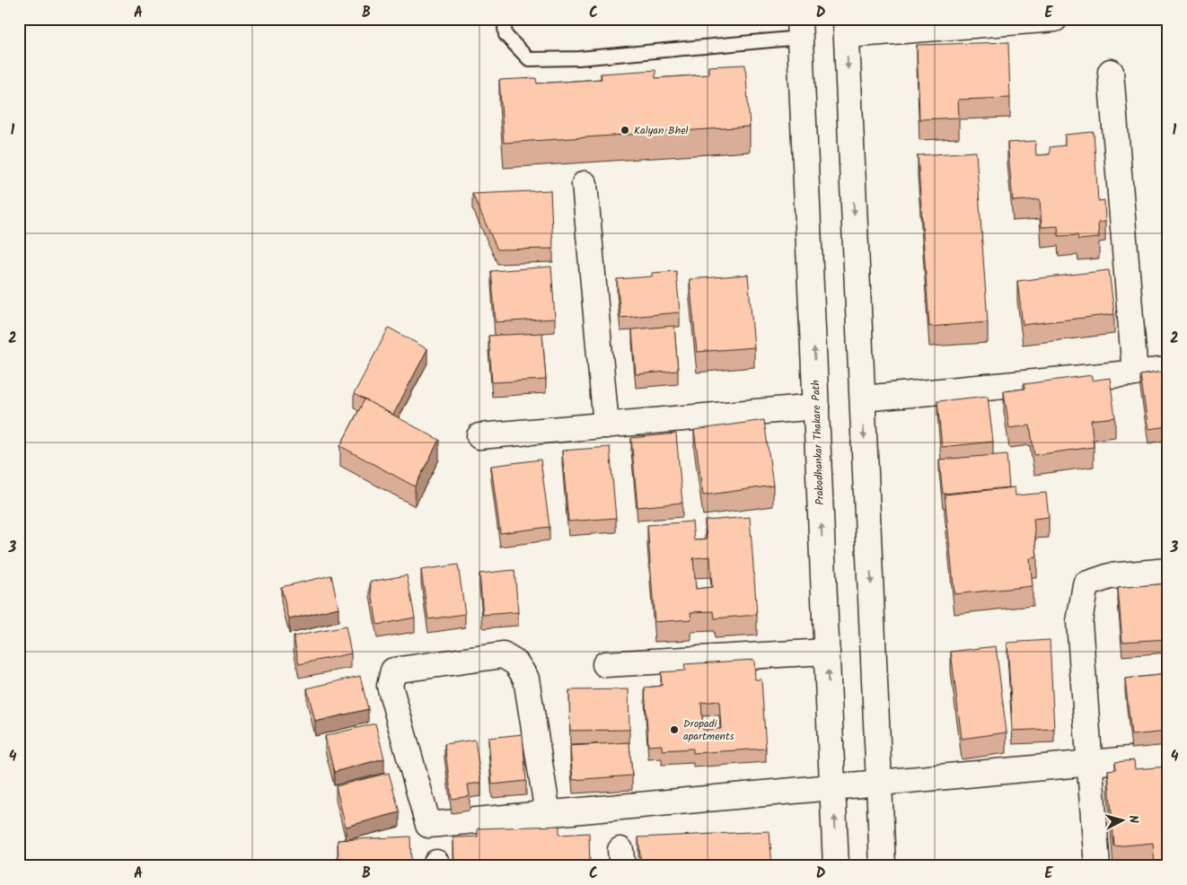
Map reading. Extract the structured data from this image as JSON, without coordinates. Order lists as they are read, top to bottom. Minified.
{"streets":{"street":["Prabodhankar Thakare Path"]},"places":["Kalyan Bhel","Dropadi apartments"],"north":"right","grid":{"columns":["A","B","C","D","E"],"rows":["1","2","3","4"]}}
